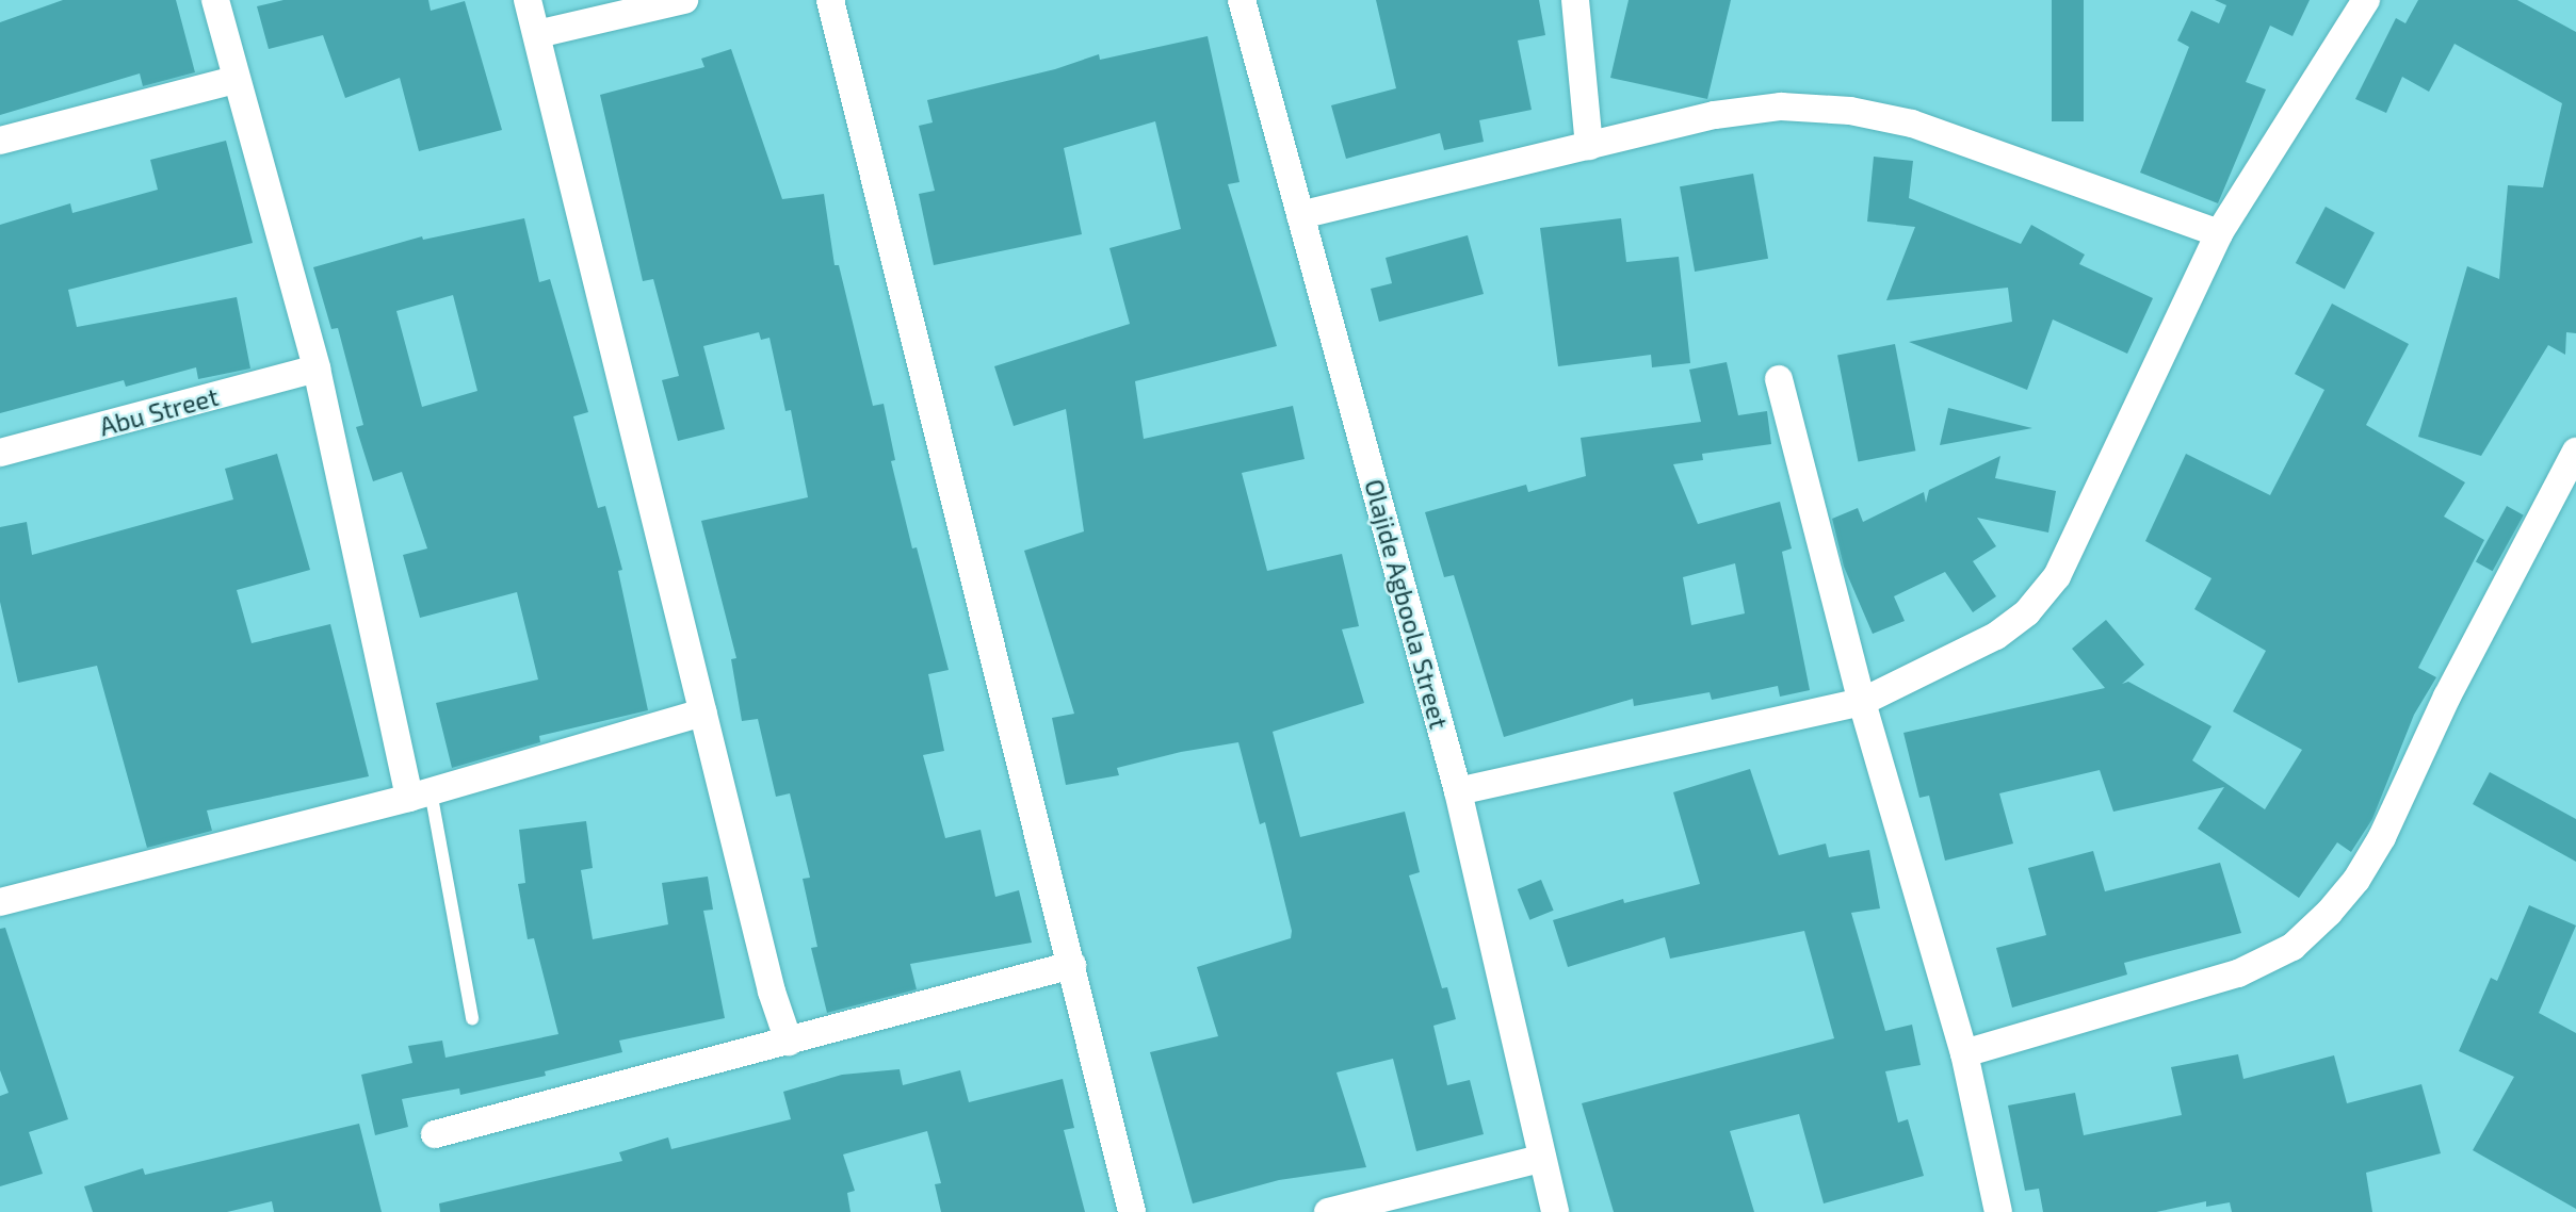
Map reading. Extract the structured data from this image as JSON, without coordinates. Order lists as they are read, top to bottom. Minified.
{"streets":{"street":["Abu Street","Olajide Agboola Street"]}}
